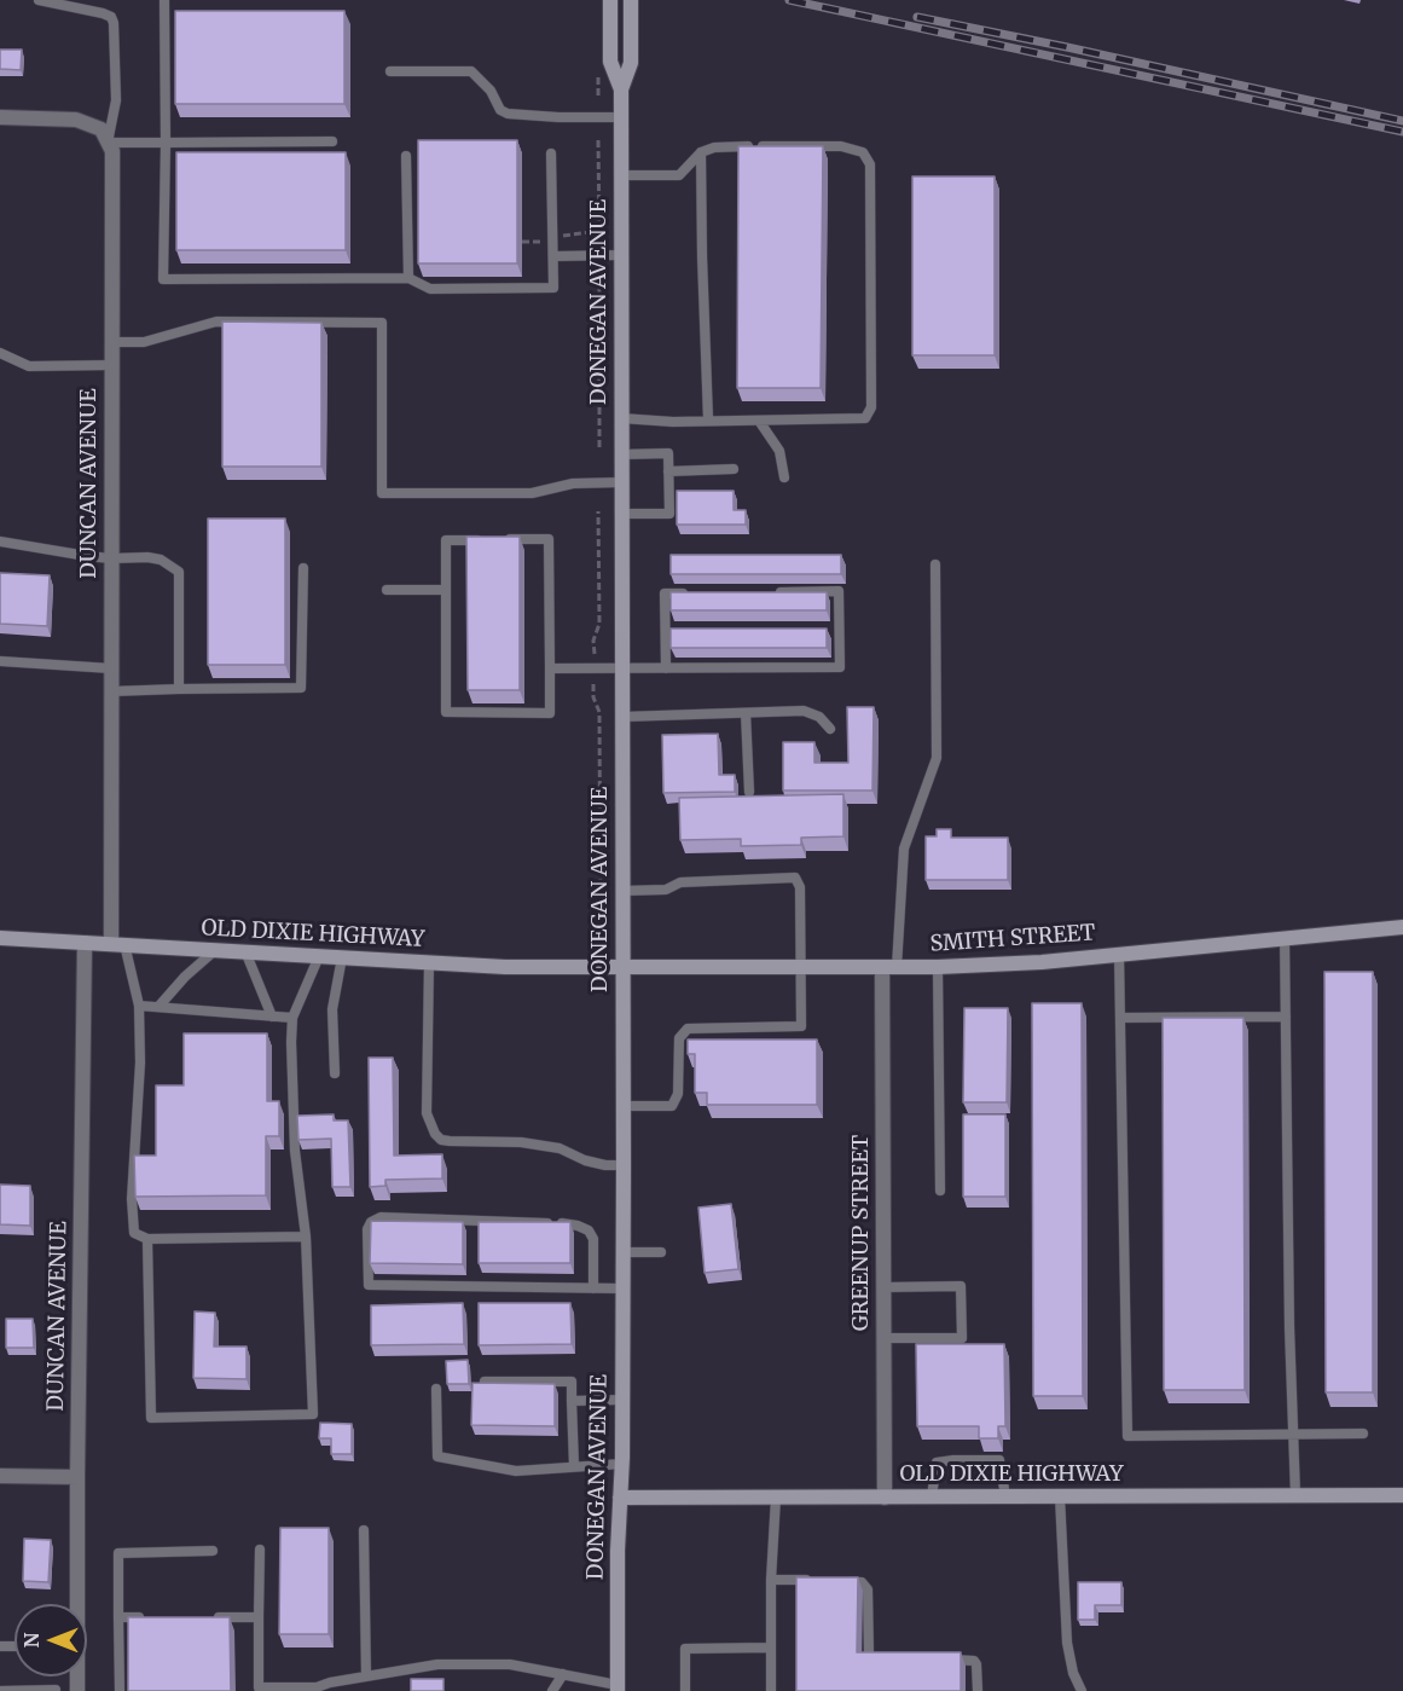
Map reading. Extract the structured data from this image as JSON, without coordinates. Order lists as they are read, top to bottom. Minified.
{"streets":{"street":["DONEGAN AVENUE","DUNCAN AVENUE","OLD DIXIE HIGHWAY","SMITH STREET","GREENUP STREET"]},"crossings":[["DONEGAN AVENUE","OLD DIXIE HIGHWAY"],["DONEGAN AVENUE","SMITH STREET"],["DUNCAN AVENUE","OLD DIXIE HIGHWAY"],["OLD DIXIE HIGHWAY","SMITH STREET"],["OLD DIXIE HIGHWAY","GREENUP STREET"],["SMITH STREET","GREENUP STREET"]],"north":"left"}
